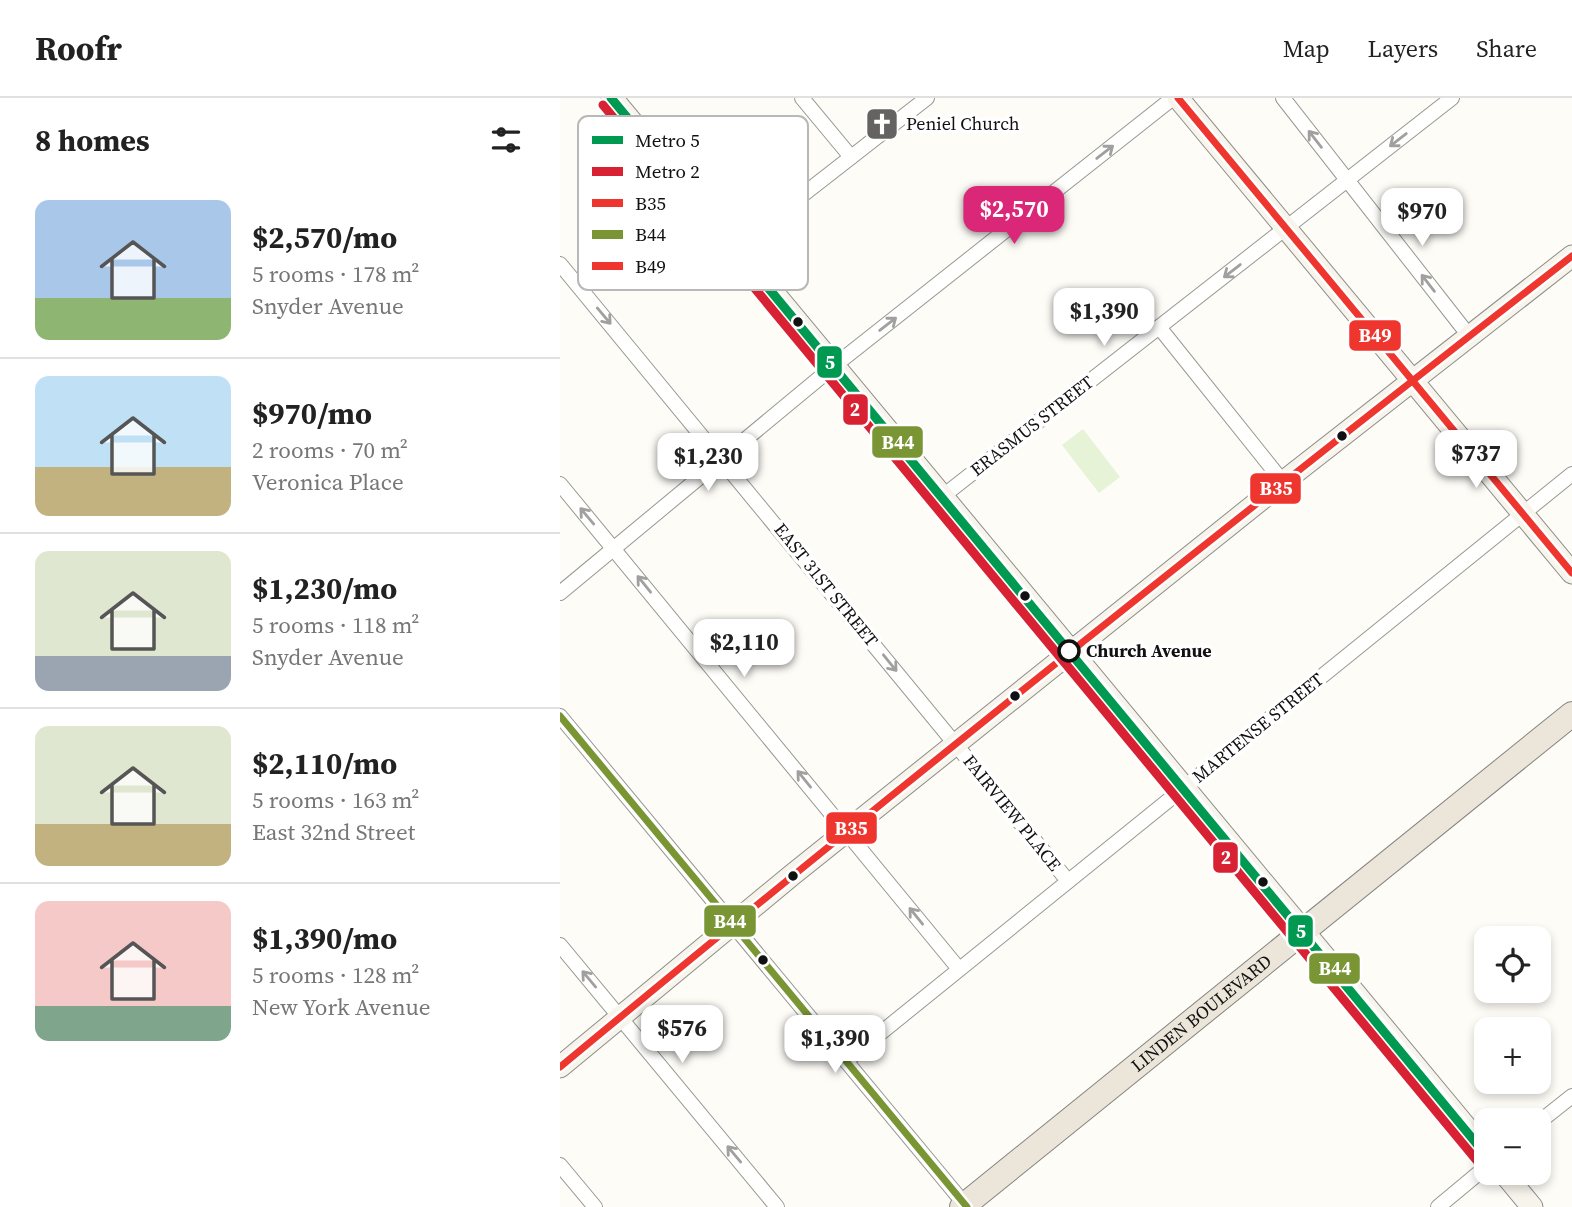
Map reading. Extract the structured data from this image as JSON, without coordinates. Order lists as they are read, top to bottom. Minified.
{"streets":{"highway":["LINDEN BOULEVARD"],"street":["ERASMUS STREET","EAST 31ST STREET","MARTENSE STREET","FAIRVIEW PLACE"]},"crossings":[["EAST 31ST STREET","FAIRVIEW PLACE"],["MARTENSE STREET","FAIRVIEW PLACE"]],"one_way":["ERASMUS STREET","EAST 31ST STREET"],"places":{"church":["Peniel Church"],"other":["Church Avenue"]},"lines":["metro line 5","transit line B44","transit line B49","metro line 2","transit line B35"],"legend":["Metro 5","Metro 2","B35","B44","B49"],"page":{"header":"Roofr","nav":["Map","Layers","Share"],"heading":"8 homes","list":[{"name":"$2,570/mo","note":"5 rooms · 178 m² · Snyder Avenue"},{"name":"$970/mo","note":"2 rooms · 70 m² · Veronica Place"},{"name":"$1,230/mo","note":"5 rooms · 118 m² · Snyder Avenue"},{"name":"$2,110/mo","note":"5 rooms · 163 m² · East 32nd Street"},{"name":"$1,390/mo","note":"5 rooms · 128 m² · New York Avenue"}],"price":["$2,570","$970","$1,390","$737","$1,230","$2,110","$576","$1,390"],"map_buttons":["+","−"]}}
